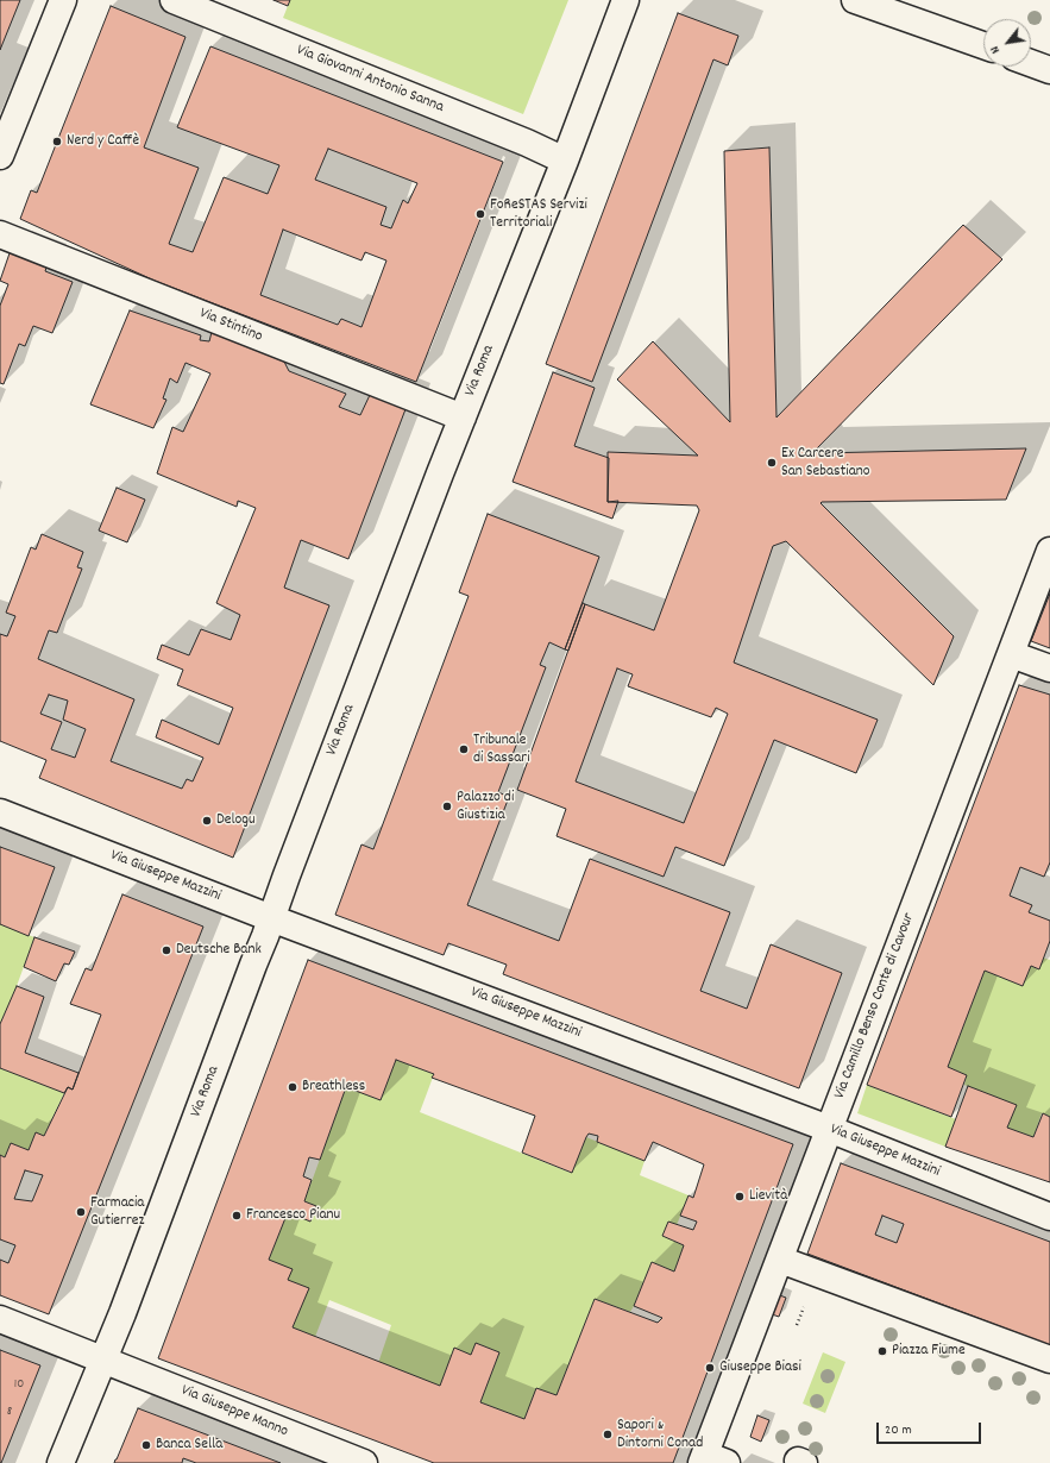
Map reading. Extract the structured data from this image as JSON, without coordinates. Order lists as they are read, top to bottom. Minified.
{"streets":{"street":["Via Giovanni Antonio Sanna","Via Stintino","Via Roma","Via Giuseppe Mazzini","Via Camillo Benso Conte di Cavour","Via Giuseppe Manno"]},"crossings":[["Via Giovanni Antonio Sanna","Via Roma"],["Via Stintino","Via Roma"],["Via Roma","Via Giuseppe Mazzini"],["Via Roma","Via Giuseppe Manno"],["Via Giuseppe Mazzini","Via Camillo Benso Conte di Cavour"]],"places":["Nerd y Caffè","FoReSTAS Servizi Territoriali","Ex Carcere San Sebastiano","Tribunale di Sassari","Palazzo di Giustizia","Delogu","Deutsche Bank","Breathless","Lievità","Farmacia Gutierrez","Francesco Pianu","Piazza Fiume","Giuseppe Biasi","Sapori & Dintorni Conad","Banca Sella"],"house_numbers":["10","8"],"scale_bar":"20 m","north":"bottom left"}
